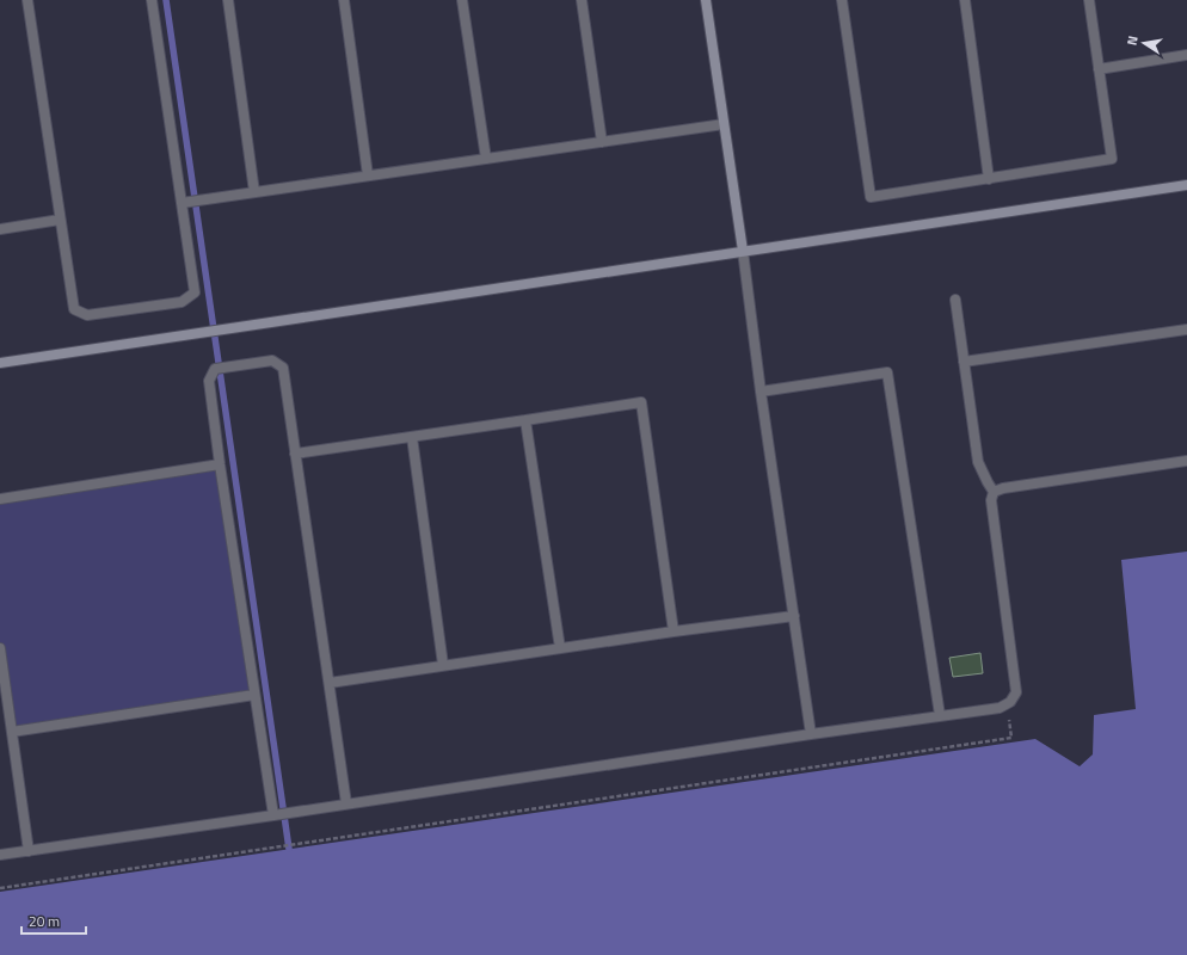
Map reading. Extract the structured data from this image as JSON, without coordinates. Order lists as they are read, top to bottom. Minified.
{"scale_bar":"20 m","north":"left"}
